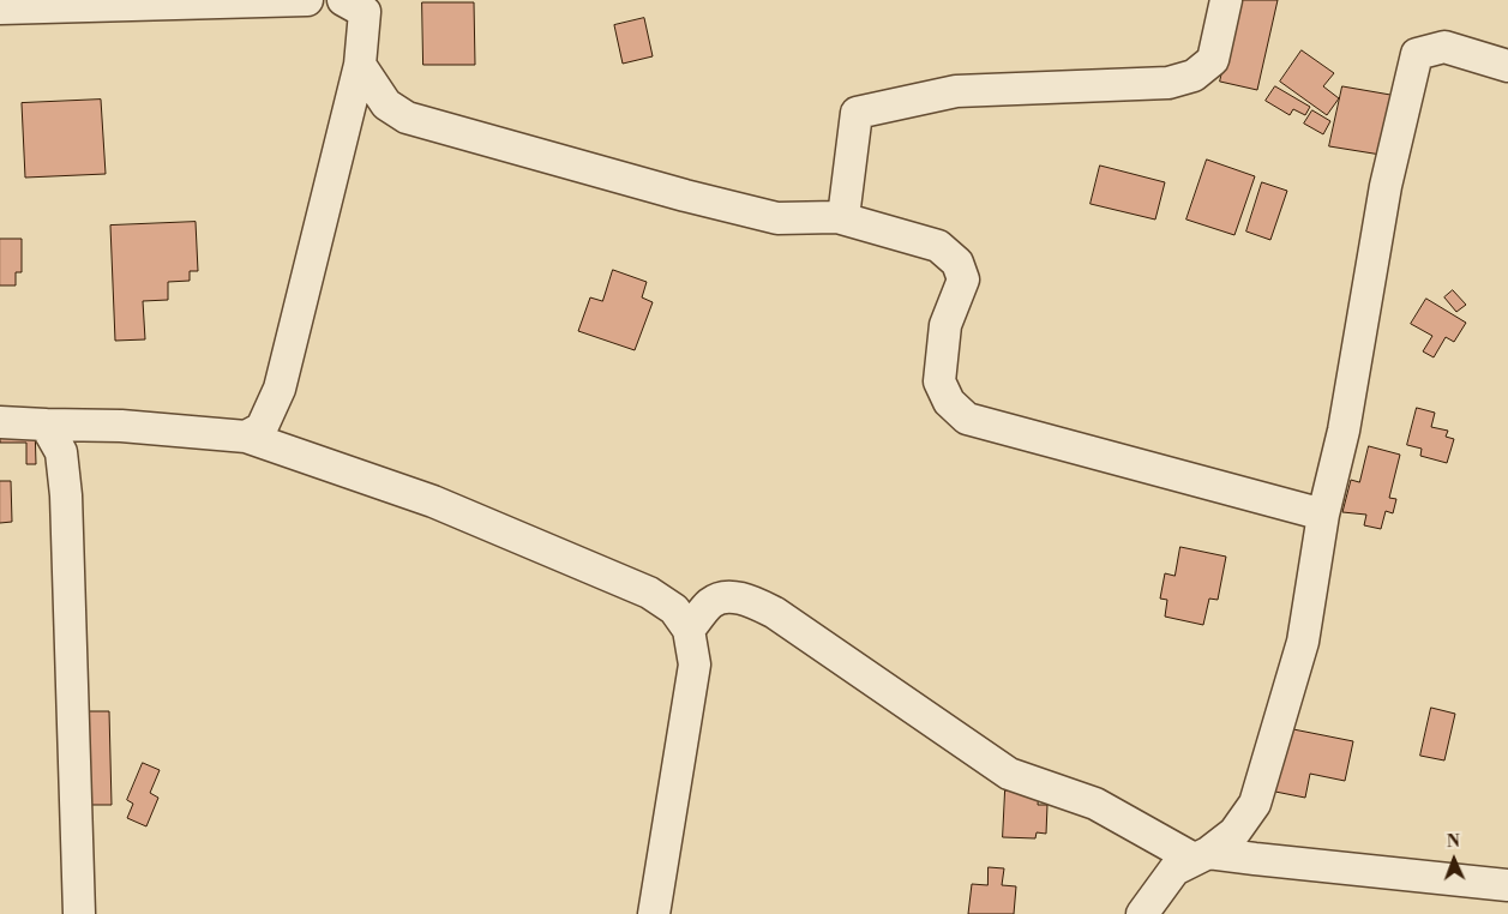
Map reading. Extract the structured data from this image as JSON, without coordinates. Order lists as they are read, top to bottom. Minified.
{"north":"top"}
